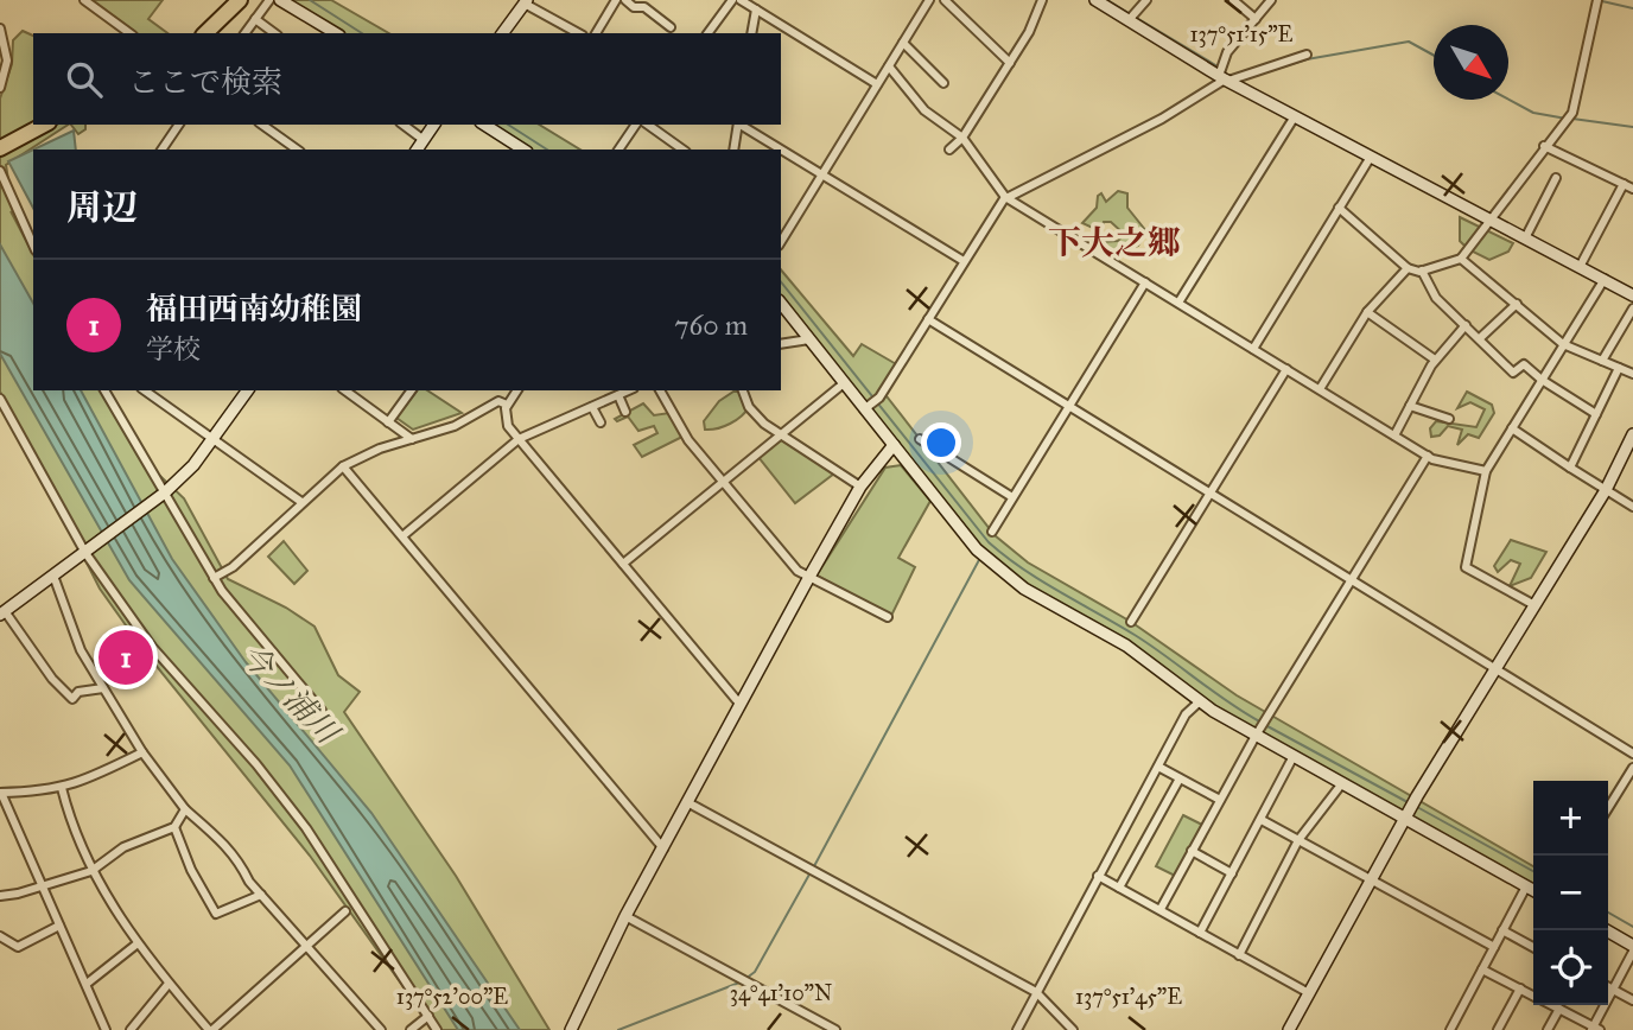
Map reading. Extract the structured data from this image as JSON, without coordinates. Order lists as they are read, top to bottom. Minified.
{"districts":["下大之郷"],"water":["今ノ浦川"],"north":"bottom right","page":{"search":"ここで検索","heading":"周辺","list":[{"mark":"1","name":"福田西南幼稚園","note":"学校","value":"760 m"}],"pins":"1","map_buttons":["+","−"]},"coordinates":["137°51'15\"E","34°41'10\"N","137°52'00\"E","137°51'45\"E"]}
